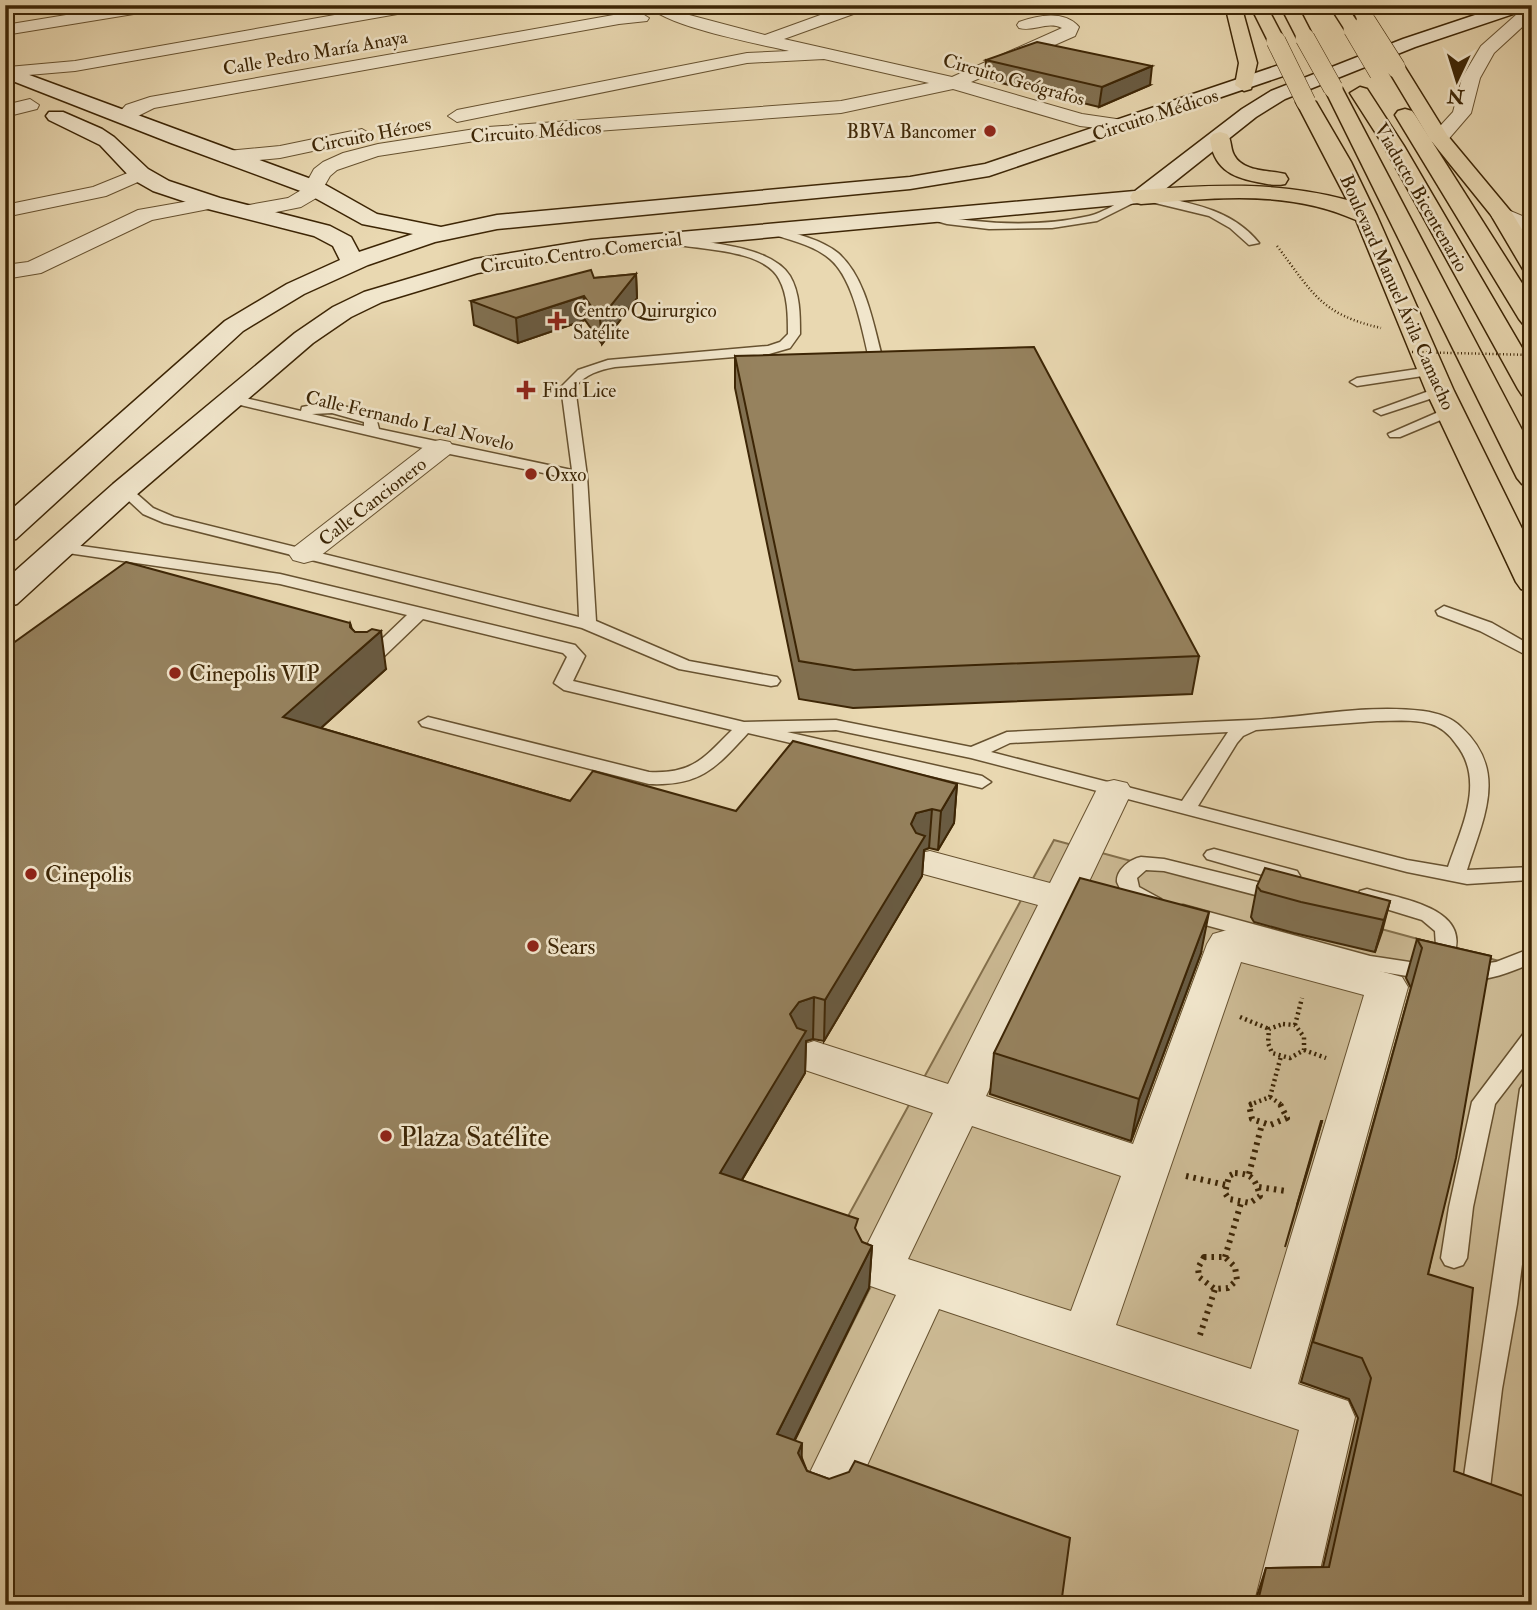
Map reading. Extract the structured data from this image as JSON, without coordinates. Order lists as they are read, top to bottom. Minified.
{"streets":{"main road":["Circuito Médicos","Circuito Héroes","Viaducto Bicentenario","Circuito Centro Comercial","Boulevard Manuel Ávila Camacho"],"street":["Calle Pedro María Anaya","Circuito Geógrafos","Calle Cancionero"],"lane":["Calle Fernando Leal Novelo"]},"crossings":[["Calle Pedro María Anaya","Circuito Héroes"],["Circuito Geógrafos","Circuito Médicos"],["Circuito Geógrafos","Circuito Héroes"],["Circuito Médicos","Viaducto Bicentenario"],["Viaducto Bicentenario","Boulevard Manuel Ávila Camacho"],["Circuito Centro Comercial","Calle Fernando Leal Novelo"],["Calle Fernando Leal Novelo","Calle Cancionero"]],"places":{"other":["BBVA Bancomer","Oxxo","Cinepolis VIP","Cinepolis","Sears","Plaza Satélite"],"health":["Centro Quirurgico Satélite","Find Lice"]},"north":"bottom"}
